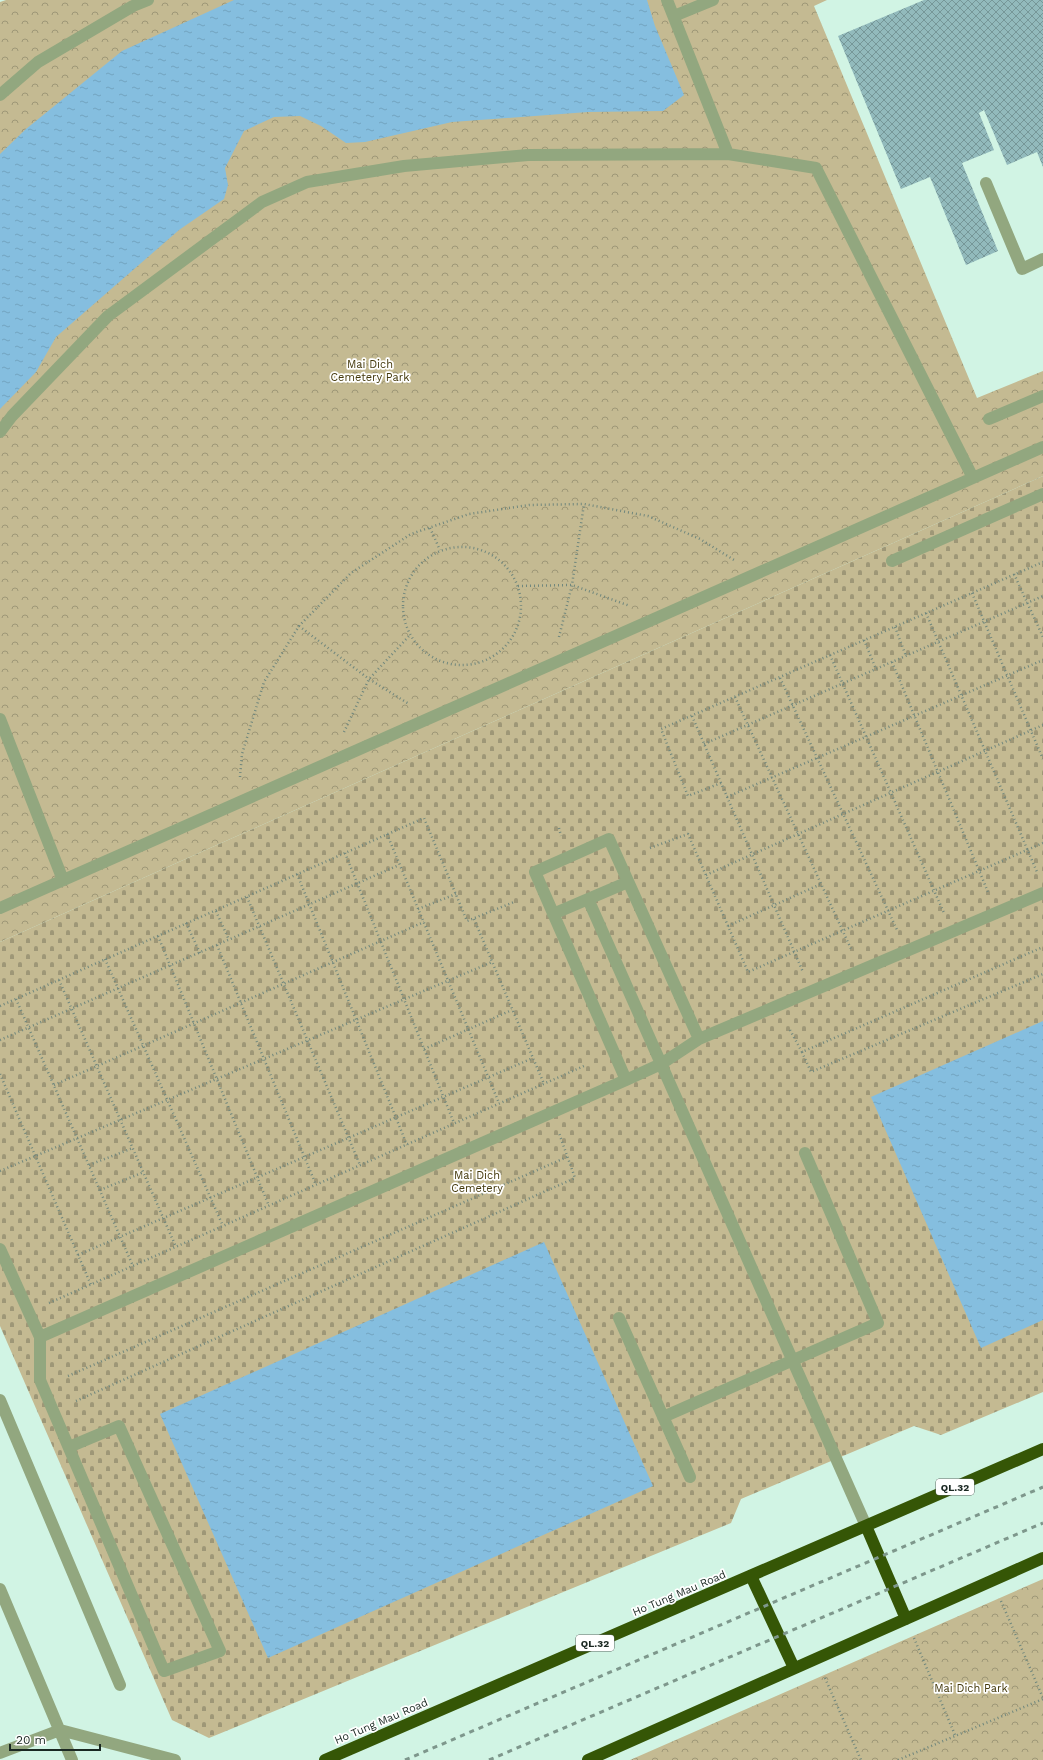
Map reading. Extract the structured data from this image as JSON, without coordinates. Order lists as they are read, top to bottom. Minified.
{"streets":{"highway":["QL.32","Ho Tung Mau Road"]},"parks":["Mai Dich Cemetery Park","Mai Dich Cemetery","Mai Dich Park"],"scale_bar":"20 m"}
